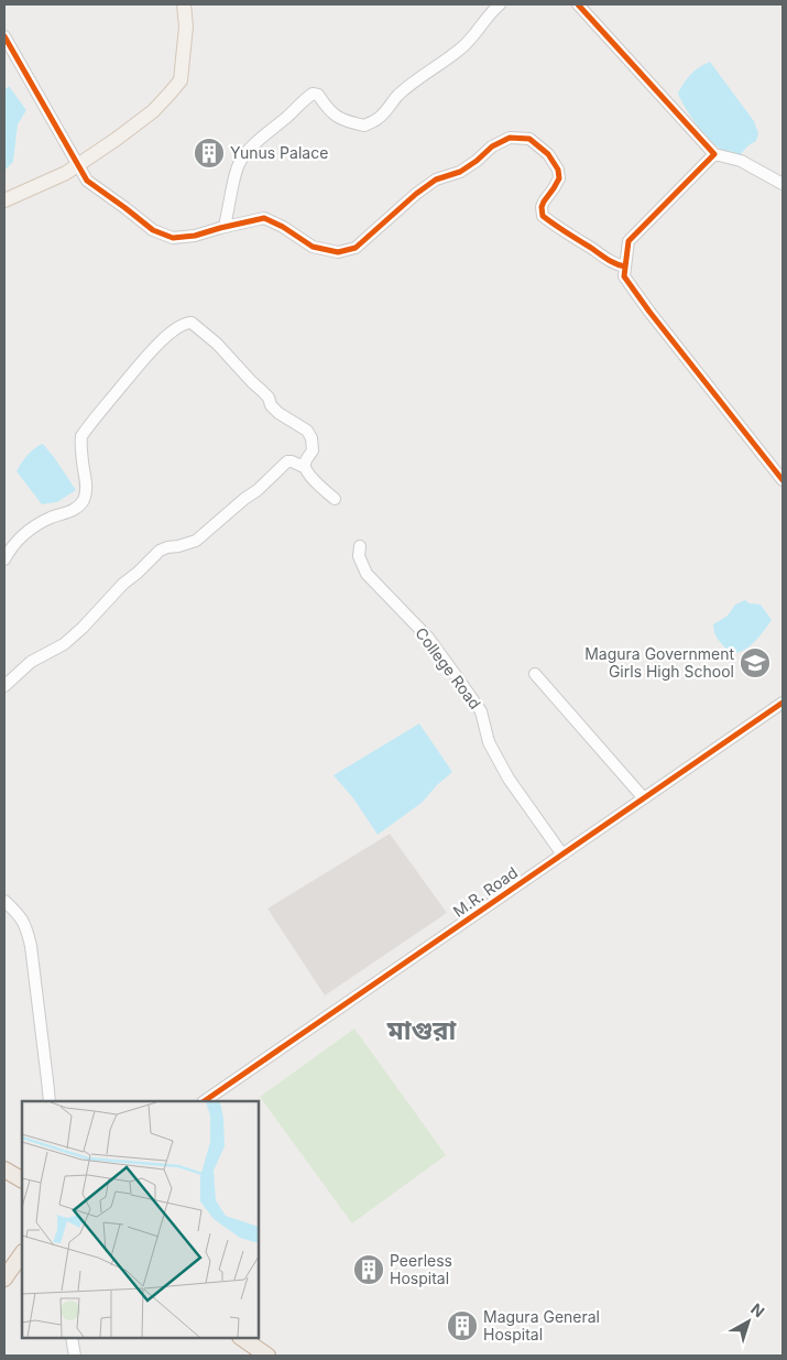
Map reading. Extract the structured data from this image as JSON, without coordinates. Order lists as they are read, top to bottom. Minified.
{"streets":{"street":["College Road","M.R. Road"]},"crossings":[["College Road","M.R. Road"]],"districts":["মাগুরা"],"places":{"building":["Yunus Palace","Peerless Hospital","Magura General Hospital"],"school or university":["Magura Government Girls High School"]},"north":"top right"}
